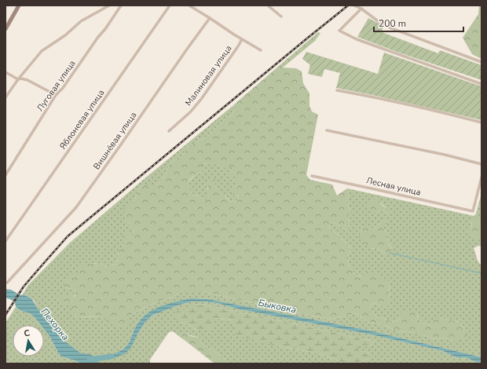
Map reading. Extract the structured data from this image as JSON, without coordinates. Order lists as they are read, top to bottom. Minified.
{"streets":{"street":["Малиновая улица","Луговая улица","Яблоневая улица","Вишнёвая улица","Лесная улица"]},"water":["Быковка","Пехорка"],"scale_bar":"200 m","north":"top"}
